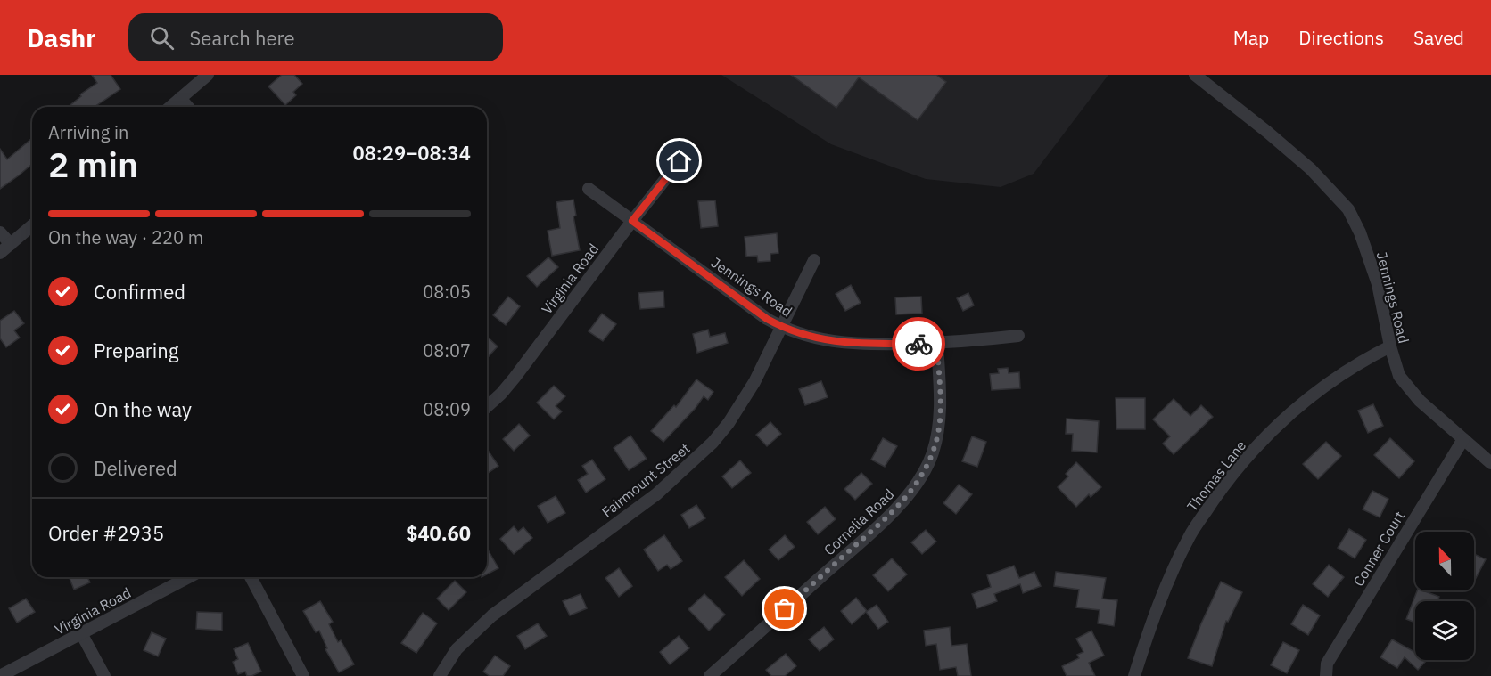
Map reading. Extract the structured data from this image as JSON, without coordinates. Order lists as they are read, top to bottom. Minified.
{"streets":{"street":["Virginia Road","Jennings Road","Thomas Lane","Fairmount Street","Cornelia Road","Conner Court"]},"crossings":[["Virginia Road","Jennings Road"],["Jennings Road","Thomas Lane"],["Jennings Road","Fairmount Street"],["Jennings Road","Cornelia Road"],["Jennings Road","Conner Court"]],"north":"top","page":{"header":"Dashr","search":"Search here","nav":["Map","Directions","Saved"],"heading":["2 min","Arriving in","08:29–08:34"],"panel":["Order #2935","$40.60"],"bar":"On the way · 220 m","list":[["Confirmed","08:05"],["Preparing","08:07"],["On the way","08:09"],"Delivered"]}}
